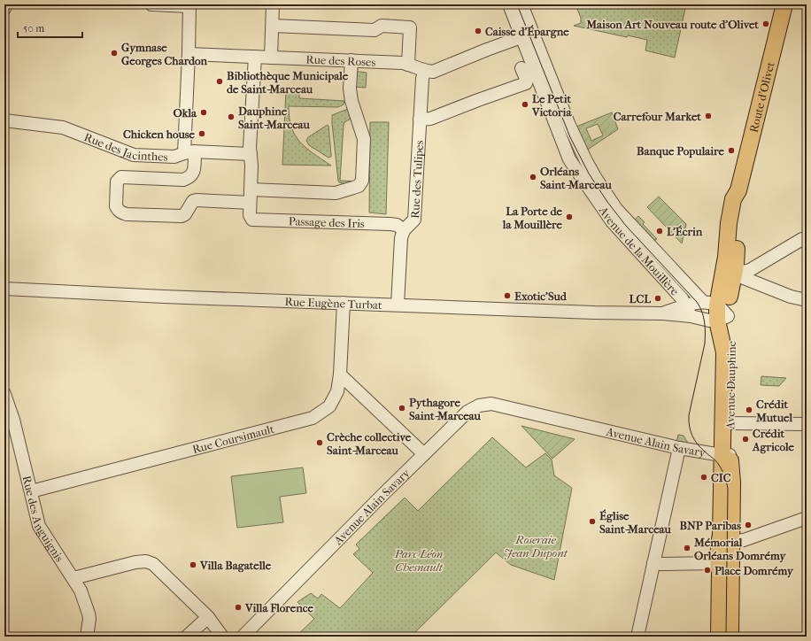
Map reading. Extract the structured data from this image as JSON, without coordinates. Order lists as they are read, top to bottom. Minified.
{"streets":{"main road":["Route d'Olivet","Avenue Dauphine"],"street":["Rue des Roses","Rue des Jacinthes","Rue des Tulipes","Passage des Iris","Avenue de la Mouillère","Rue Eugène Turbat","Rue Coursimault","Avenue Alain Savary","Rue des Anguignis"]},"crossings":[["Rue des Roses","Rue des Tulipes"],["Rue des Roses","Avenue de la Mouillère"],["Route d'Olivet","Avenue de la Mouillère"],["Route d'Olivet","Rue Eugène Turbat"],["Route d'Olivet","Avenue Dauphine"],["Rue des Tulipes","Passage des Iris"],["Rue des Tulipes","Rue Eugène Turbat"],["Avenue de la Mouillère","Rue Eugène Turbat"],["Avenue de la Mouillère","Avenue Dauphine"],["Rue Eugène Turbat","Avenue Dauphine"],["Rue Eugène Turbat","Rue Coursimault"],["Avenue Dauphine","Avenue Alain Savary"],["Rue Coursimault","Rue des Anguignis"]],"parks":["Roseraie Jean Dupont","Parc Léon Chesnault"],"places":["Maison Art Nouveau route d'Olivet","Caisse d'Épargne","Gymnase Georges Chardon","Bibliothèque Municipale de Saint-Marceau","Le Petit Victoria","Okla","Carrefour Market","Dauphine Saint-Marceau","Chicken house","Banque Populaire","Orléans Saint-Marceau","La Porte de la Mouillère","L'Écrin","Exotic'Sud","LCL","Pythagore Saint-Marceau","Crédit Mutuel","Crédit Agricole","Crèche collective Saint-Marceau","CIC","Église Saint-Marceau","BNP Paribas","Mémorial Orléans Domrémy","Villa Bagatelle","Place Domrémy","Villa Florence"],"scale_bar":"50 m"}
